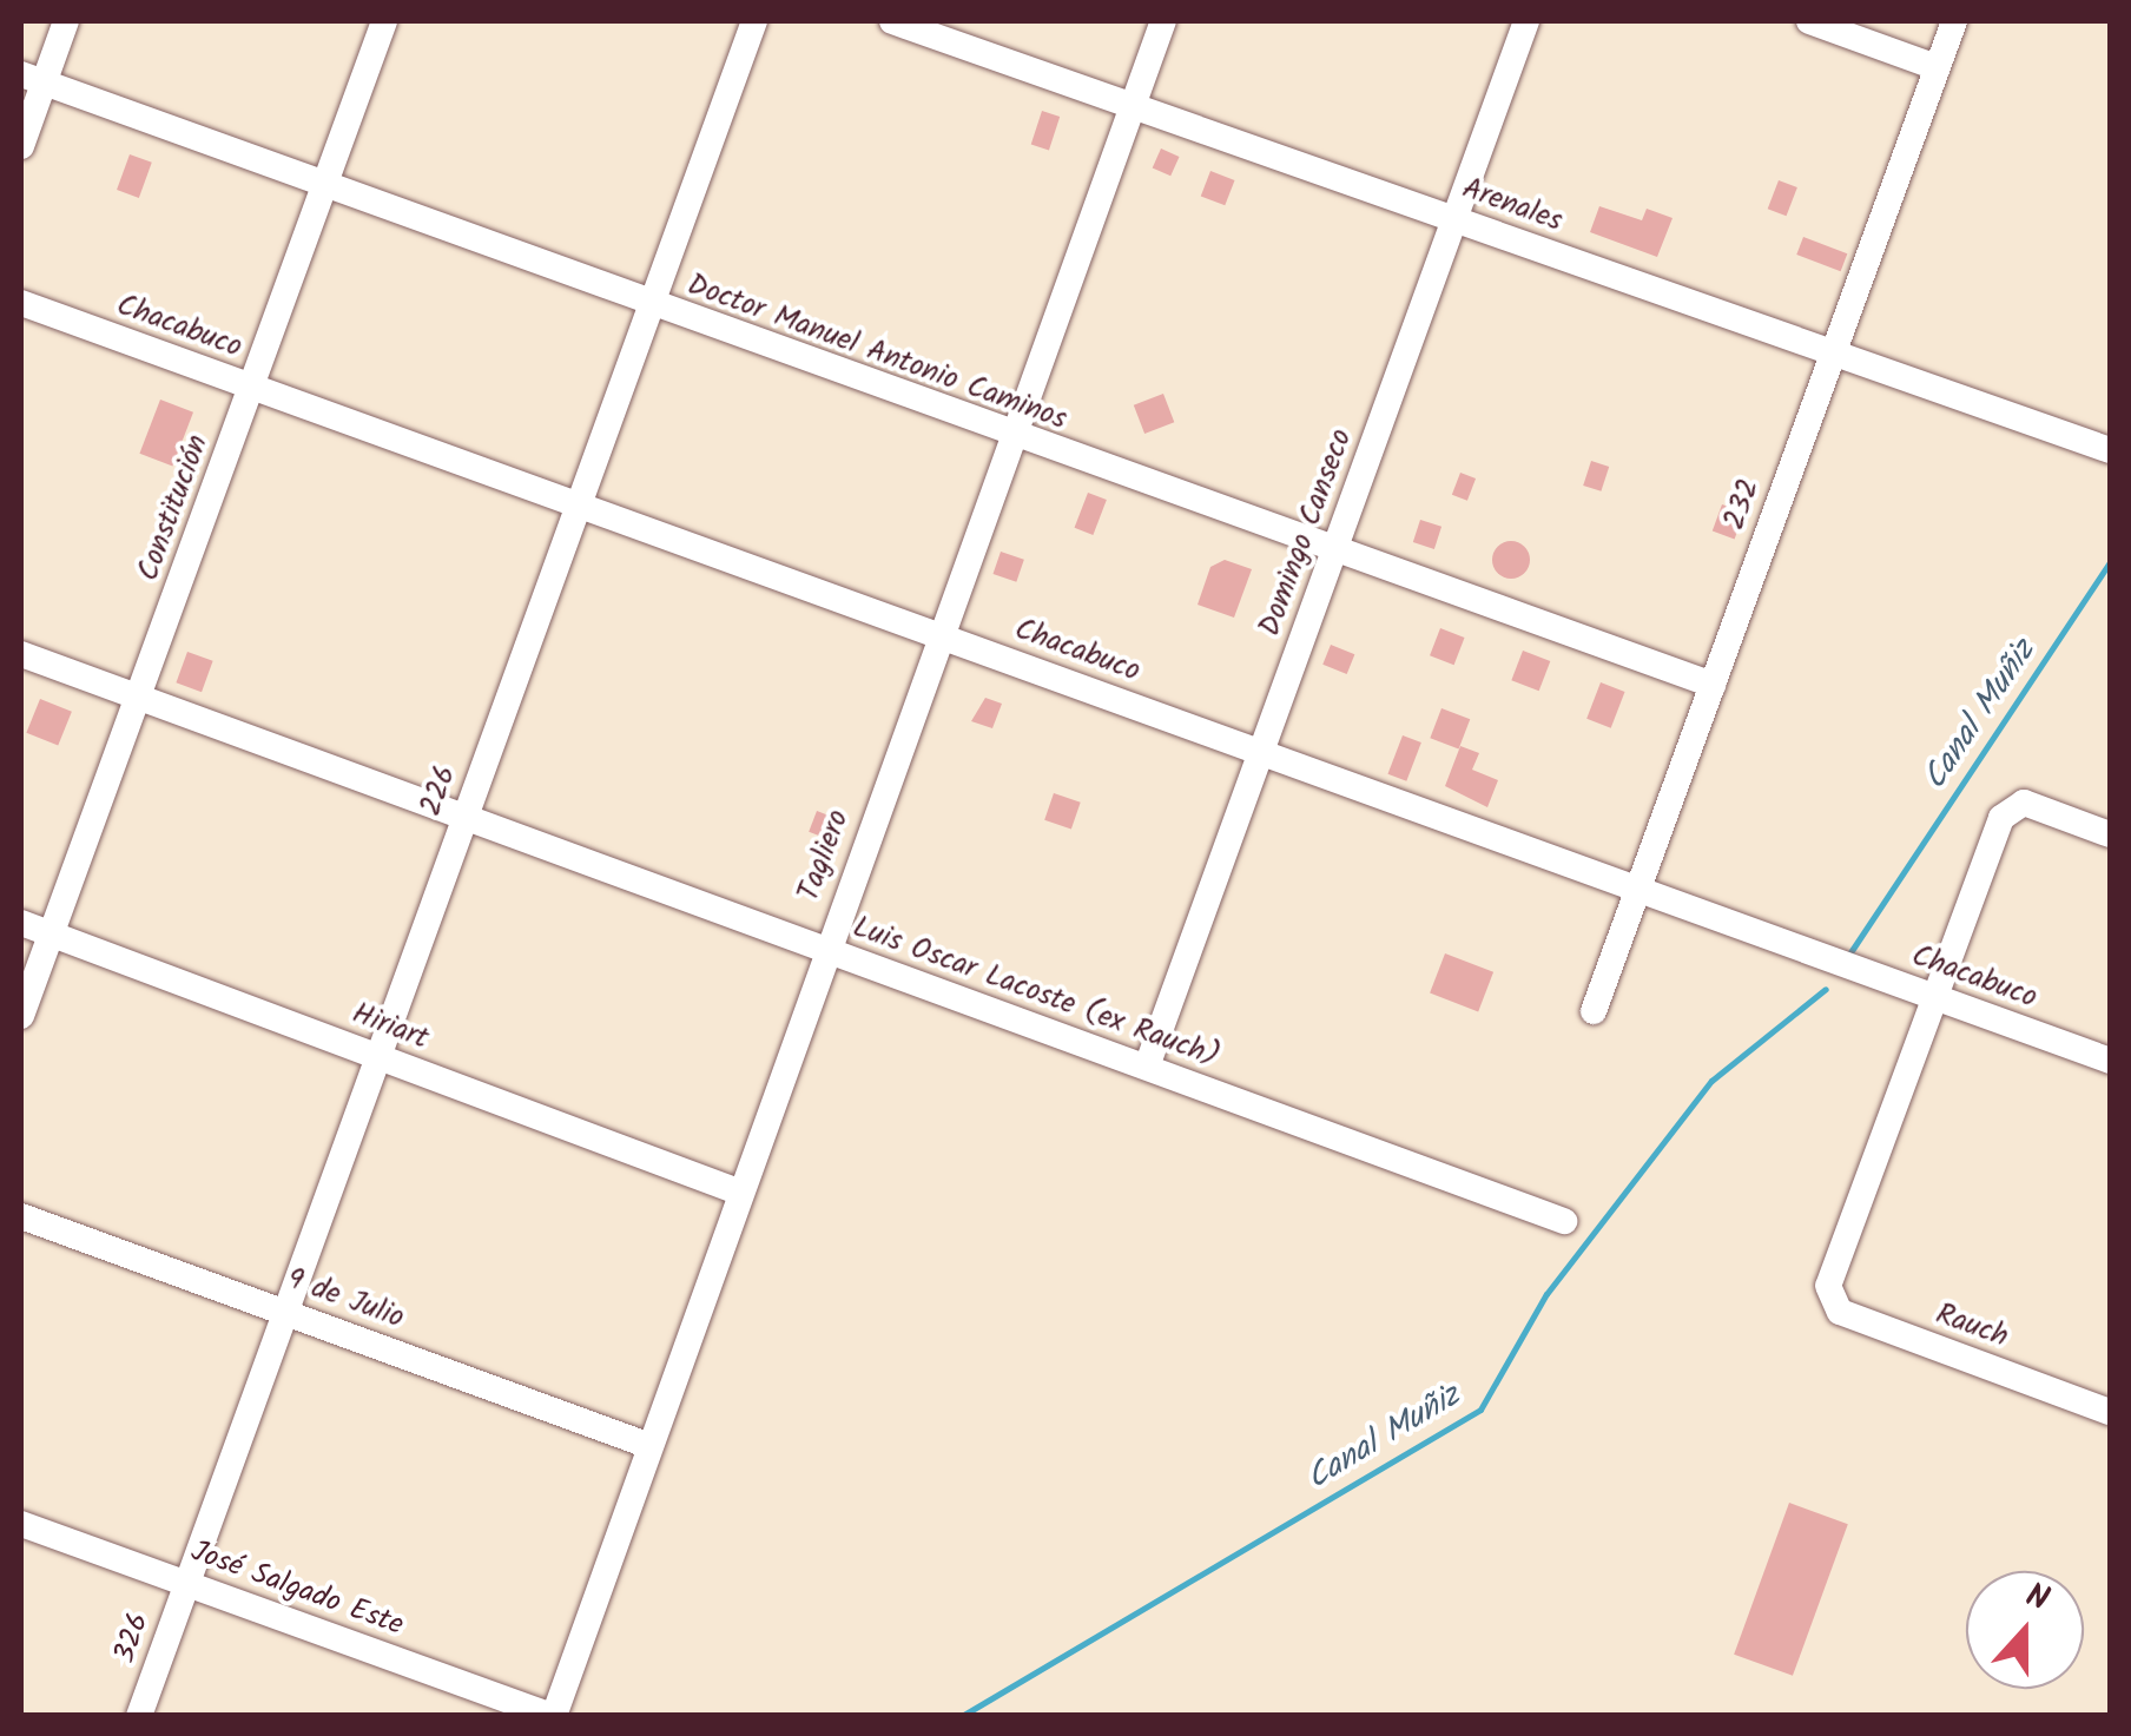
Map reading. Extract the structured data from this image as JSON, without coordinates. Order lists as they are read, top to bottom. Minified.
{"streets":{"street":["Arenales","Chacabuco","Doctor Manuel Antonio Caminos","232","Constitución","Domingo Canseco","226","Tagliero","Luis Oscar Lacoste (ex Rauch)","Hiriart","9 de Julio","Rauch","José Salgado Este","326"]},"crossings":[["Arenales","232"],["Arenales","Domingo Canseco"],["Arenales","Tagliero"],["Chacabuco","232"],["Chacabuco","Constitución"],["Chacabuco","Domingo Canseco"],["Chacabuco","226"],["Chacabuco","Tagliero"],["Chacabuco","Rauch"],["Doctor Manuel Antonio Caminos","232"],["Doctor Manuel Antonio Caminos","Constitución"],["Doctor Manuel Antonio Caminos","Domingo Canseco"],["Doctor Manuel Antonio Caminos","226"],["Doctor Manuel Antonio Caminos","Tagliero"],["Constitución","Luis Oscar Lacoste (ex Rauch)"],["Constitución","Hiriart"],["Domingo Canseco","Luis Oscar Lacoste (ex Rauch)"],["226","Luis Oscar Lacoste (ex Rauch)"],["226","Hiriart"],["226","9 de Julio"],["226","José Salgado Este"],["226","326"],["Tagliero","Luis Oscar Lacoste (ex Rauch)"],["Tagliero","Hiriart"],["Tagliero","9 de Julio"],["Tagliero","José Salgado Este"],["José Salgado Este","326"]],"water":["Canal Muñiz"],"north":"top"}
